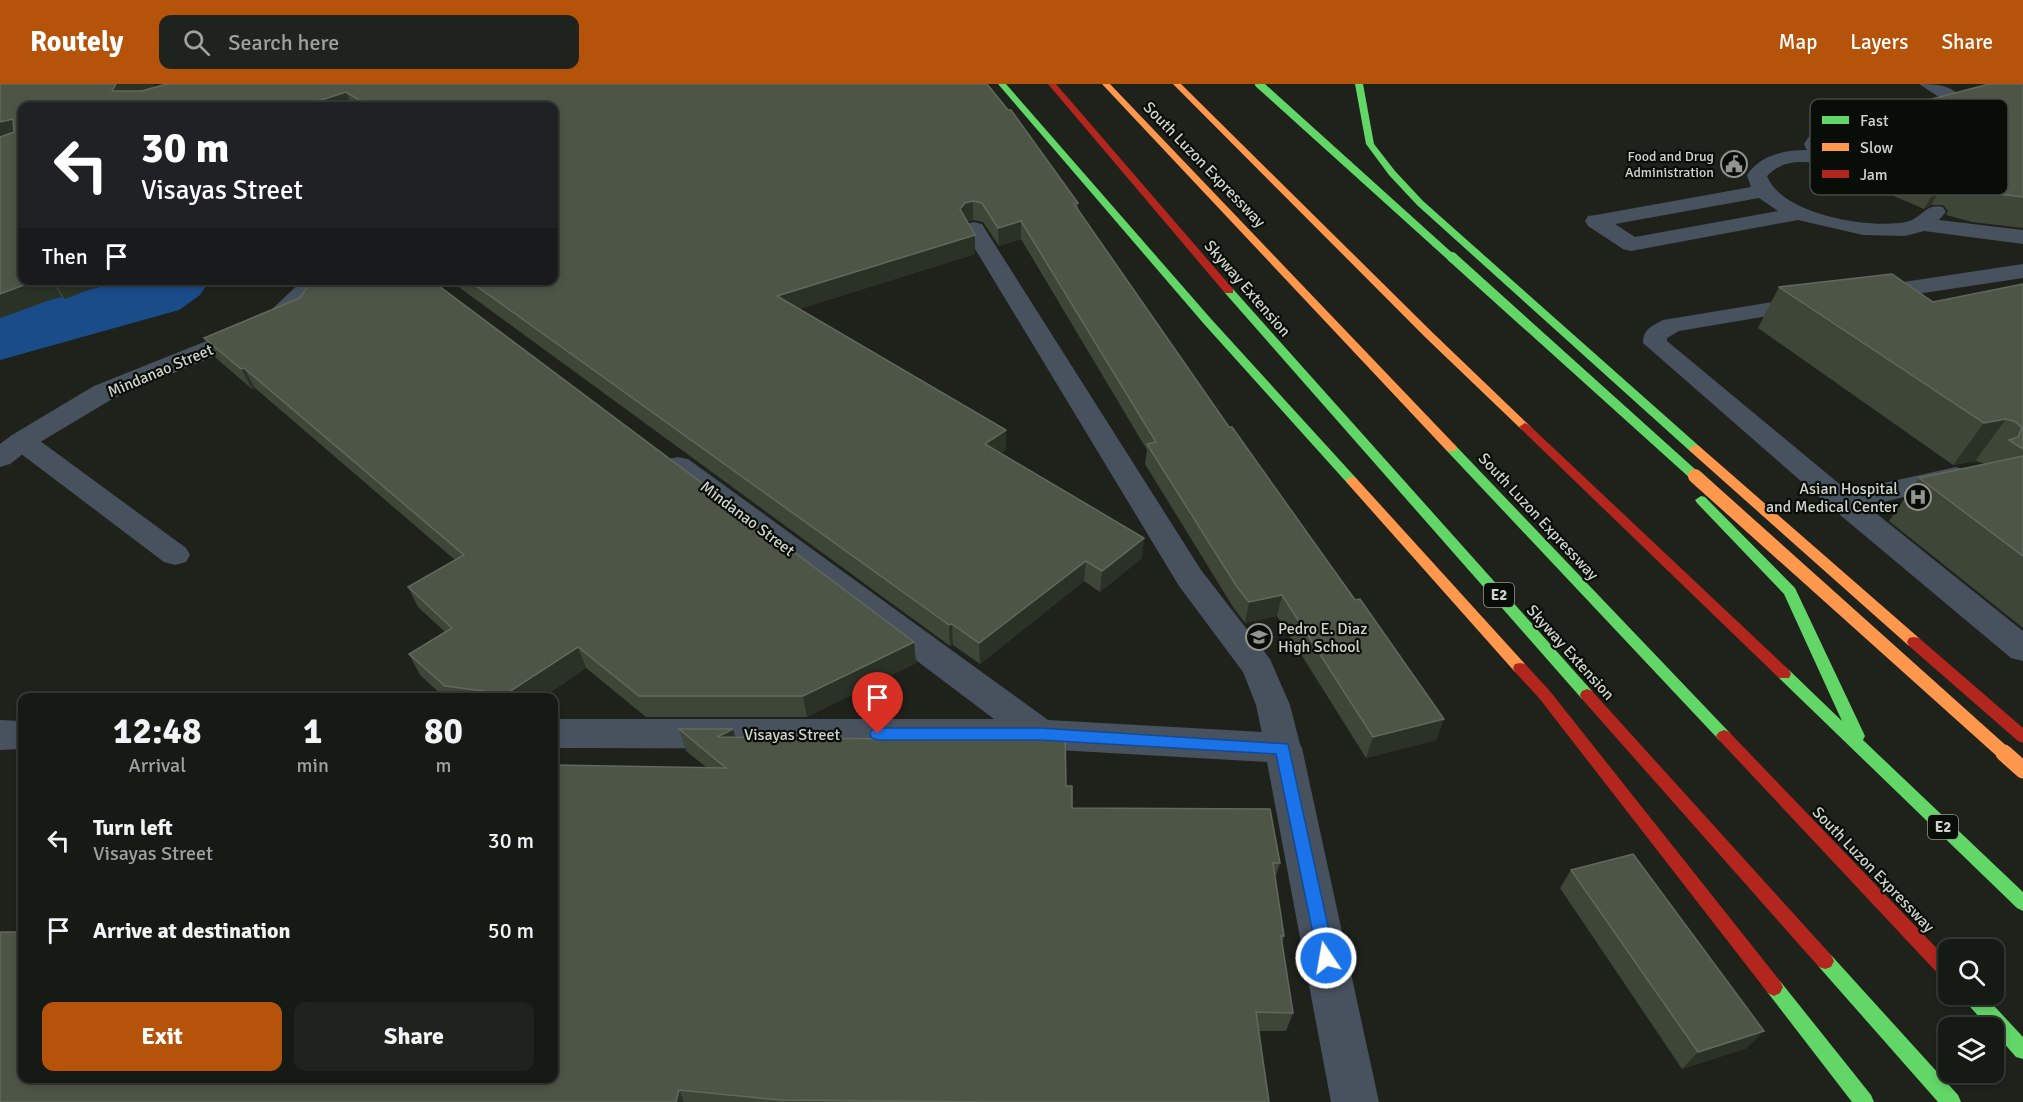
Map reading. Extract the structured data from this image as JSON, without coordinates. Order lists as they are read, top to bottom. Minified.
{"streets":{"highway":["South Luzon Expressway","Skyway Extension","E2"],"street":["Mindanao Street","Visayas Street"]},"crossings":[["Mindanao Street","Visayas Street"]],"places":{"public building":["Food and Drug Administration"],"hospital":["Asian Hospital and Medical Center"],"school or university":["Pedro E. Diaz High School"]},"legend":["Fast","Slow","Jam"],"page":{"header":"Routely","search":"Search here","nav":["Map","Layers","Share"],"turn":["30 m","Visayas Street"],"then":"Then","eta":["12:48","Arrival","1","min","80","m"],"list":[{"name":"Turn left","note":"Visayas Street","value":"30 m"},{"name":"Arrive at destination","value":"50 m"}],"buttons":["Exit","Share"]}}
